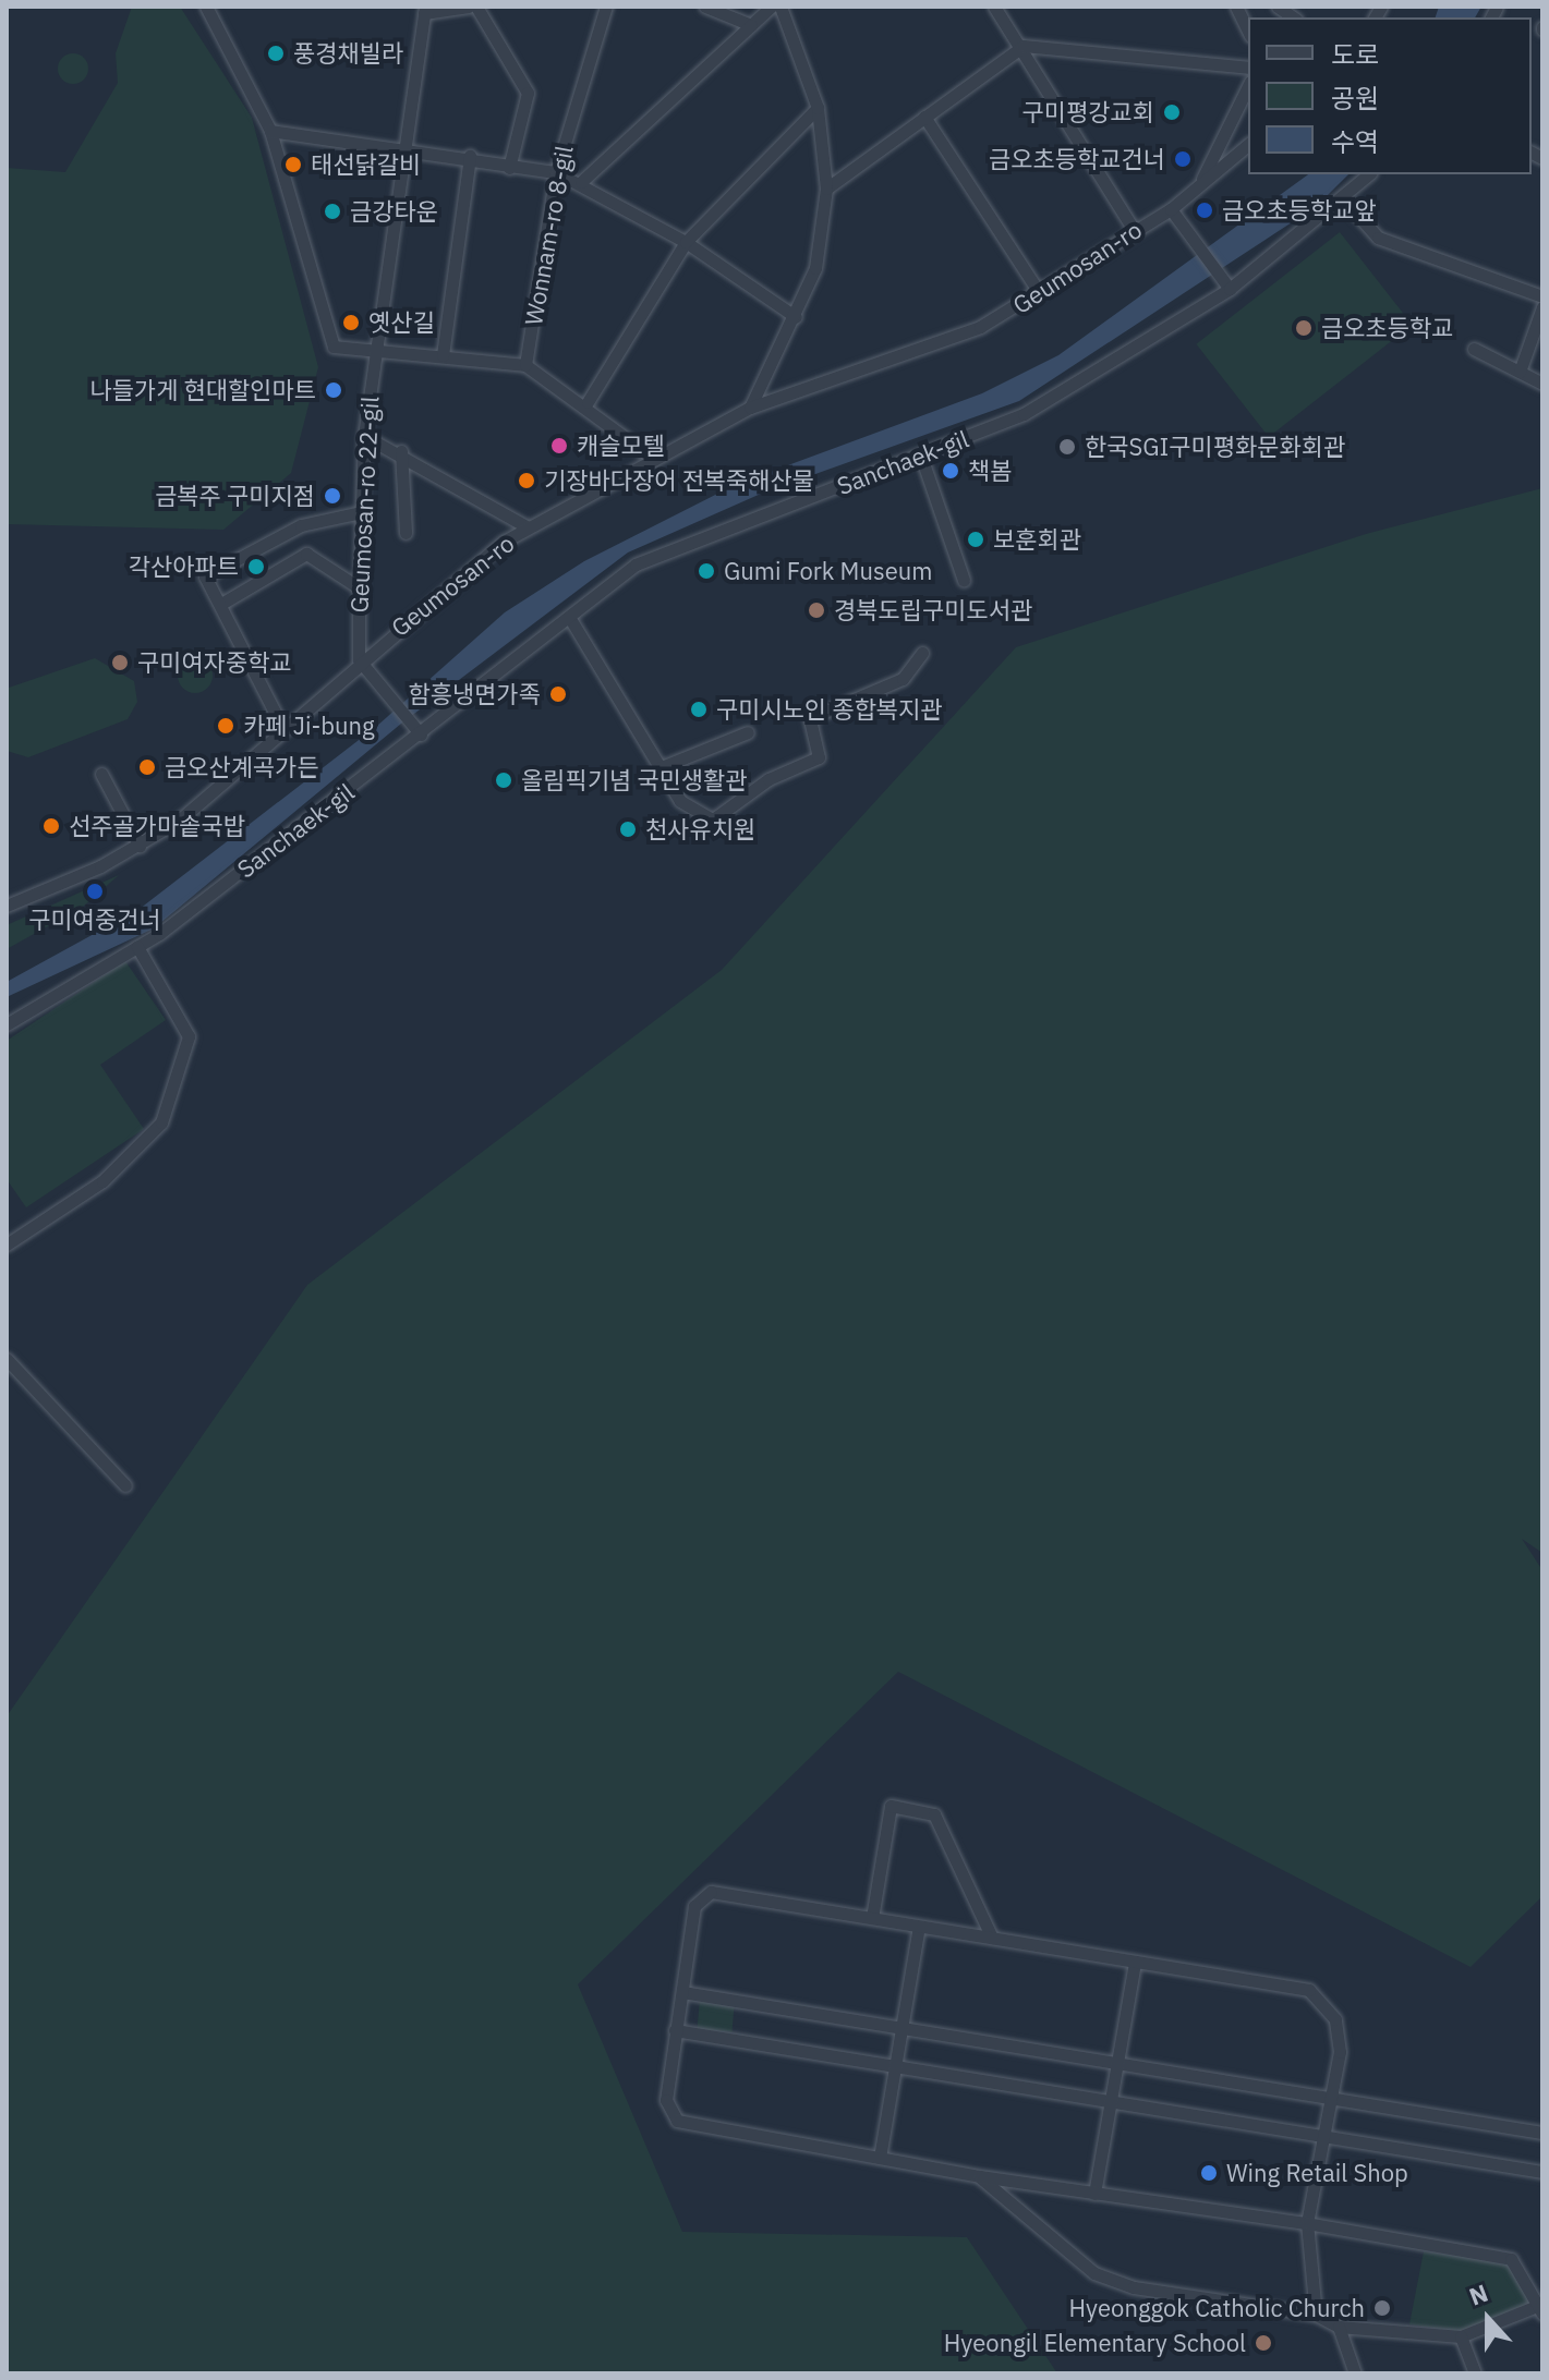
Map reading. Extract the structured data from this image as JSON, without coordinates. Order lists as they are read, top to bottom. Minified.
{"streets":{"street":["Wonnam-ro 8-gil","Geumosan-ro","Sanchaek-gil","Geumosan-ro 22-gil"]},"crossings":[["Geumosan-ro","Geumosan-ro 22-gil"]],"places":["풍경채빌라","구미평강교회","금오초등학교건너","태선닭갈비","금오초등학교앞","금강타운","옛산길","금오초등학교","나들가게 현대할인마트","캐슬모텔","한국SGI구미평화문화회관","책봄","기장바다장어 전복죽해산물","금복주 구미지점","보훈회관","각산아파트","Gumi Fork Museum","경북도립구미도서관","구미여자중학교","함흥냉면가족","구미시노인 종합복지관","카페 Ji-bung","금오산계곡가든","올림픽기념 국민생활관","선주골가마솥국밥","천사유치원","구미여중건너","Wing Retail Shop","Hyeonggok Catholic Church","Hyeongil Elementary School"],"legend":["도로","공원","수역"],"north":"top"}
